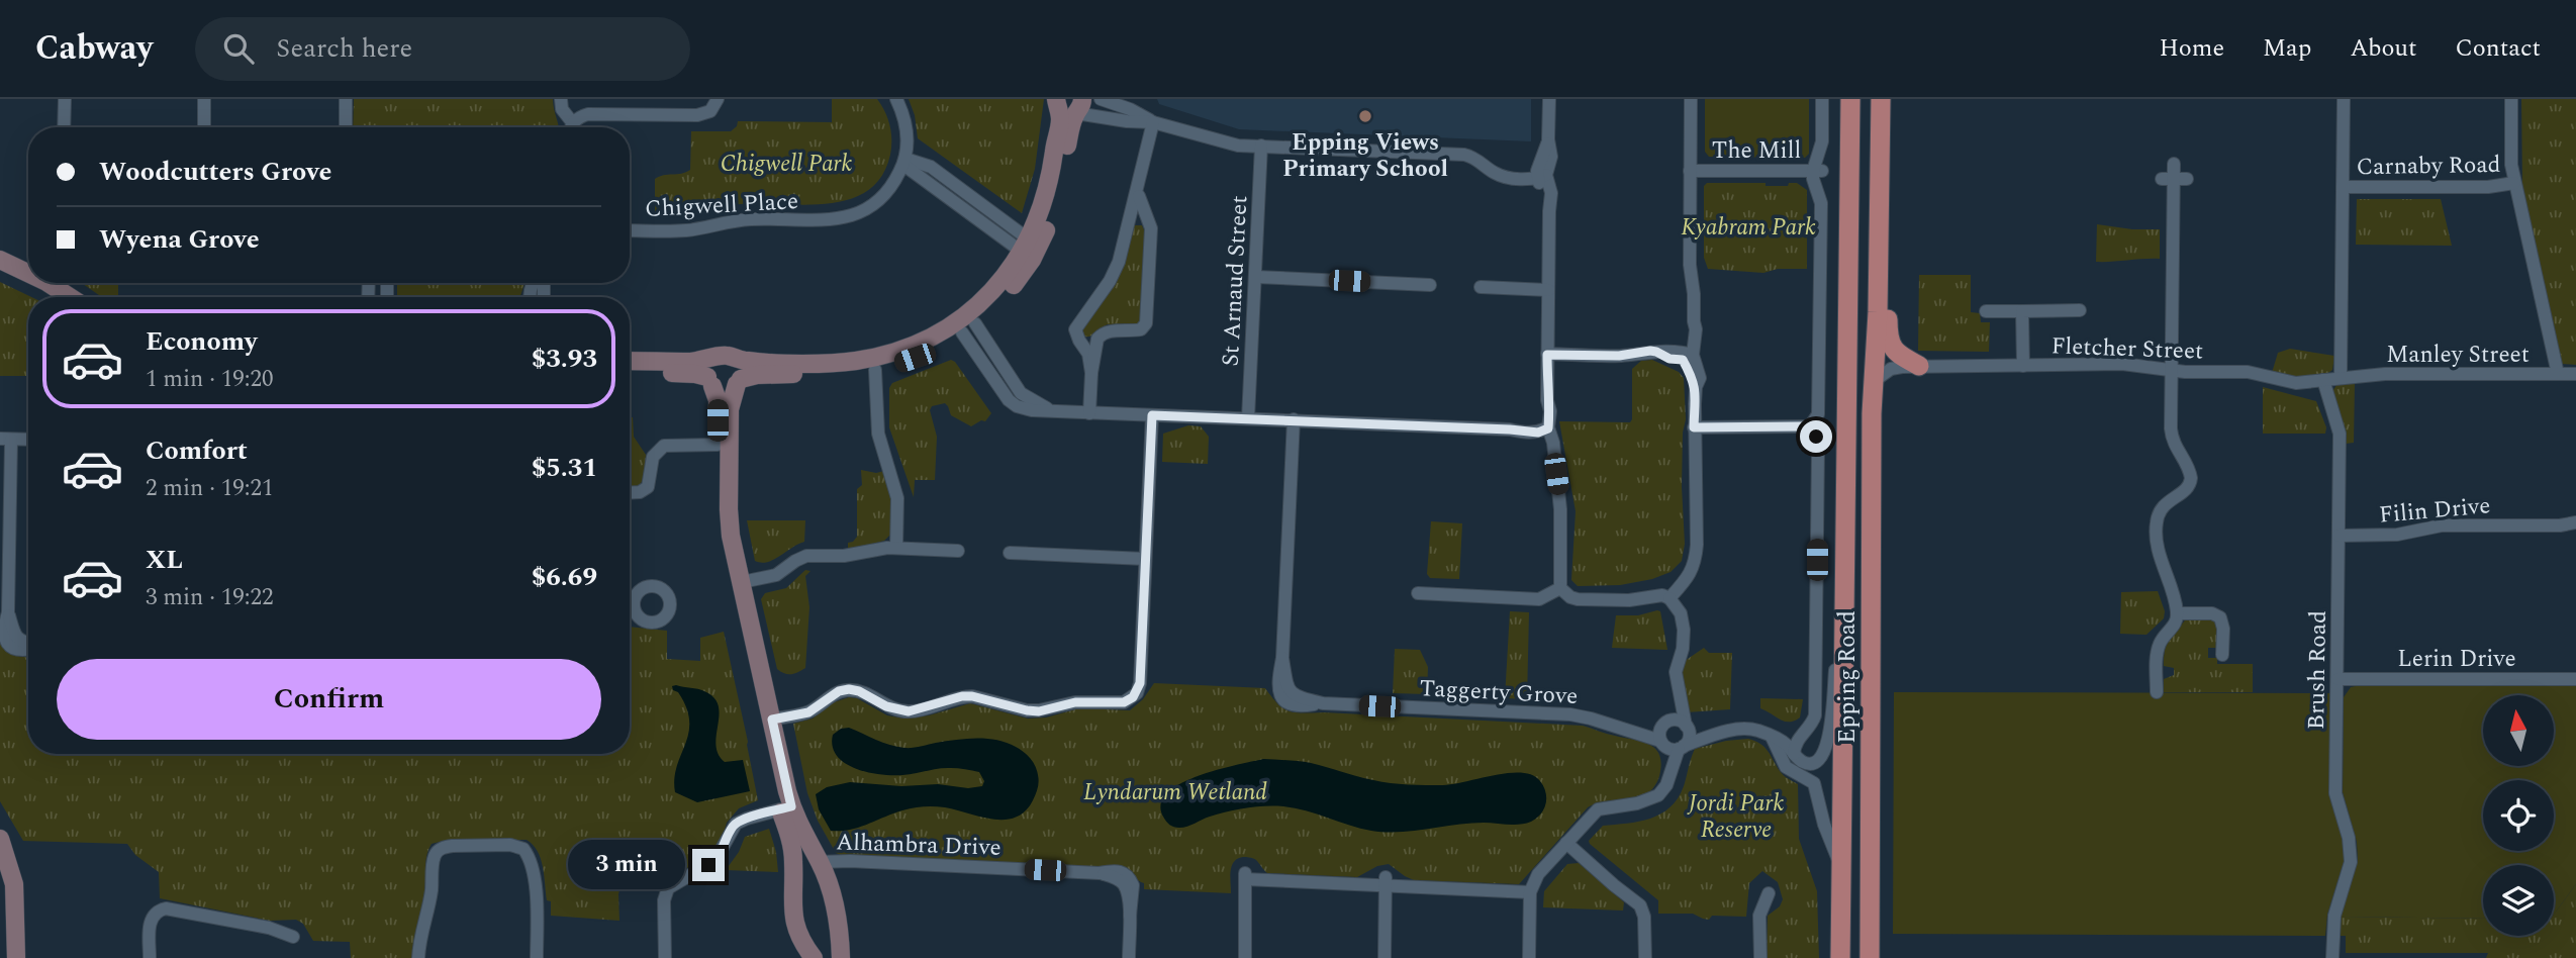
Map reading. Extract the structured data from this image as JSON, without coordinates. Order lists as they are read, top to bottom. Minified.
{"streets":{"main road":["Epping Road"],"street":["The Mill","Carnaby Road","Chigwell Place","St Arnaud Street","Fletcher Street","Manley Street","Filin Drive","Lerin Drive","Brush Road","Taggerty Grove","Alhambra Drive"]},"crossings":[["Fletcher Street","Manley Street"],["Fletcher Street","Brush Road"],["Fletcher Street","Epping Road"],["Filin Drive","Brush Road"],["Lerin Drive","Brush Road"]],"parks":["Chigwell Park","Kyabram Park","Lyndarum Wetland","Jordi Park Reserve"],"places":["Epping Views Primary School"],"north":"top","page":{"header":"Cabway","search":"Search here","nav":["Home","Map","About","Contact"],"banner":["Woodcutters Grove","Wyena Grove"],"list":[{"name":"Economy","note":"1 min · 19:20","value":"$3.93"},{"name":"Comfort","note":"2 min · 19:21","value":"$5.31"},{"name":"XL","note":"3 min · 19:22","value":"$6.69"}],"buttons":"Confirm","bubble":"3 min"}}
